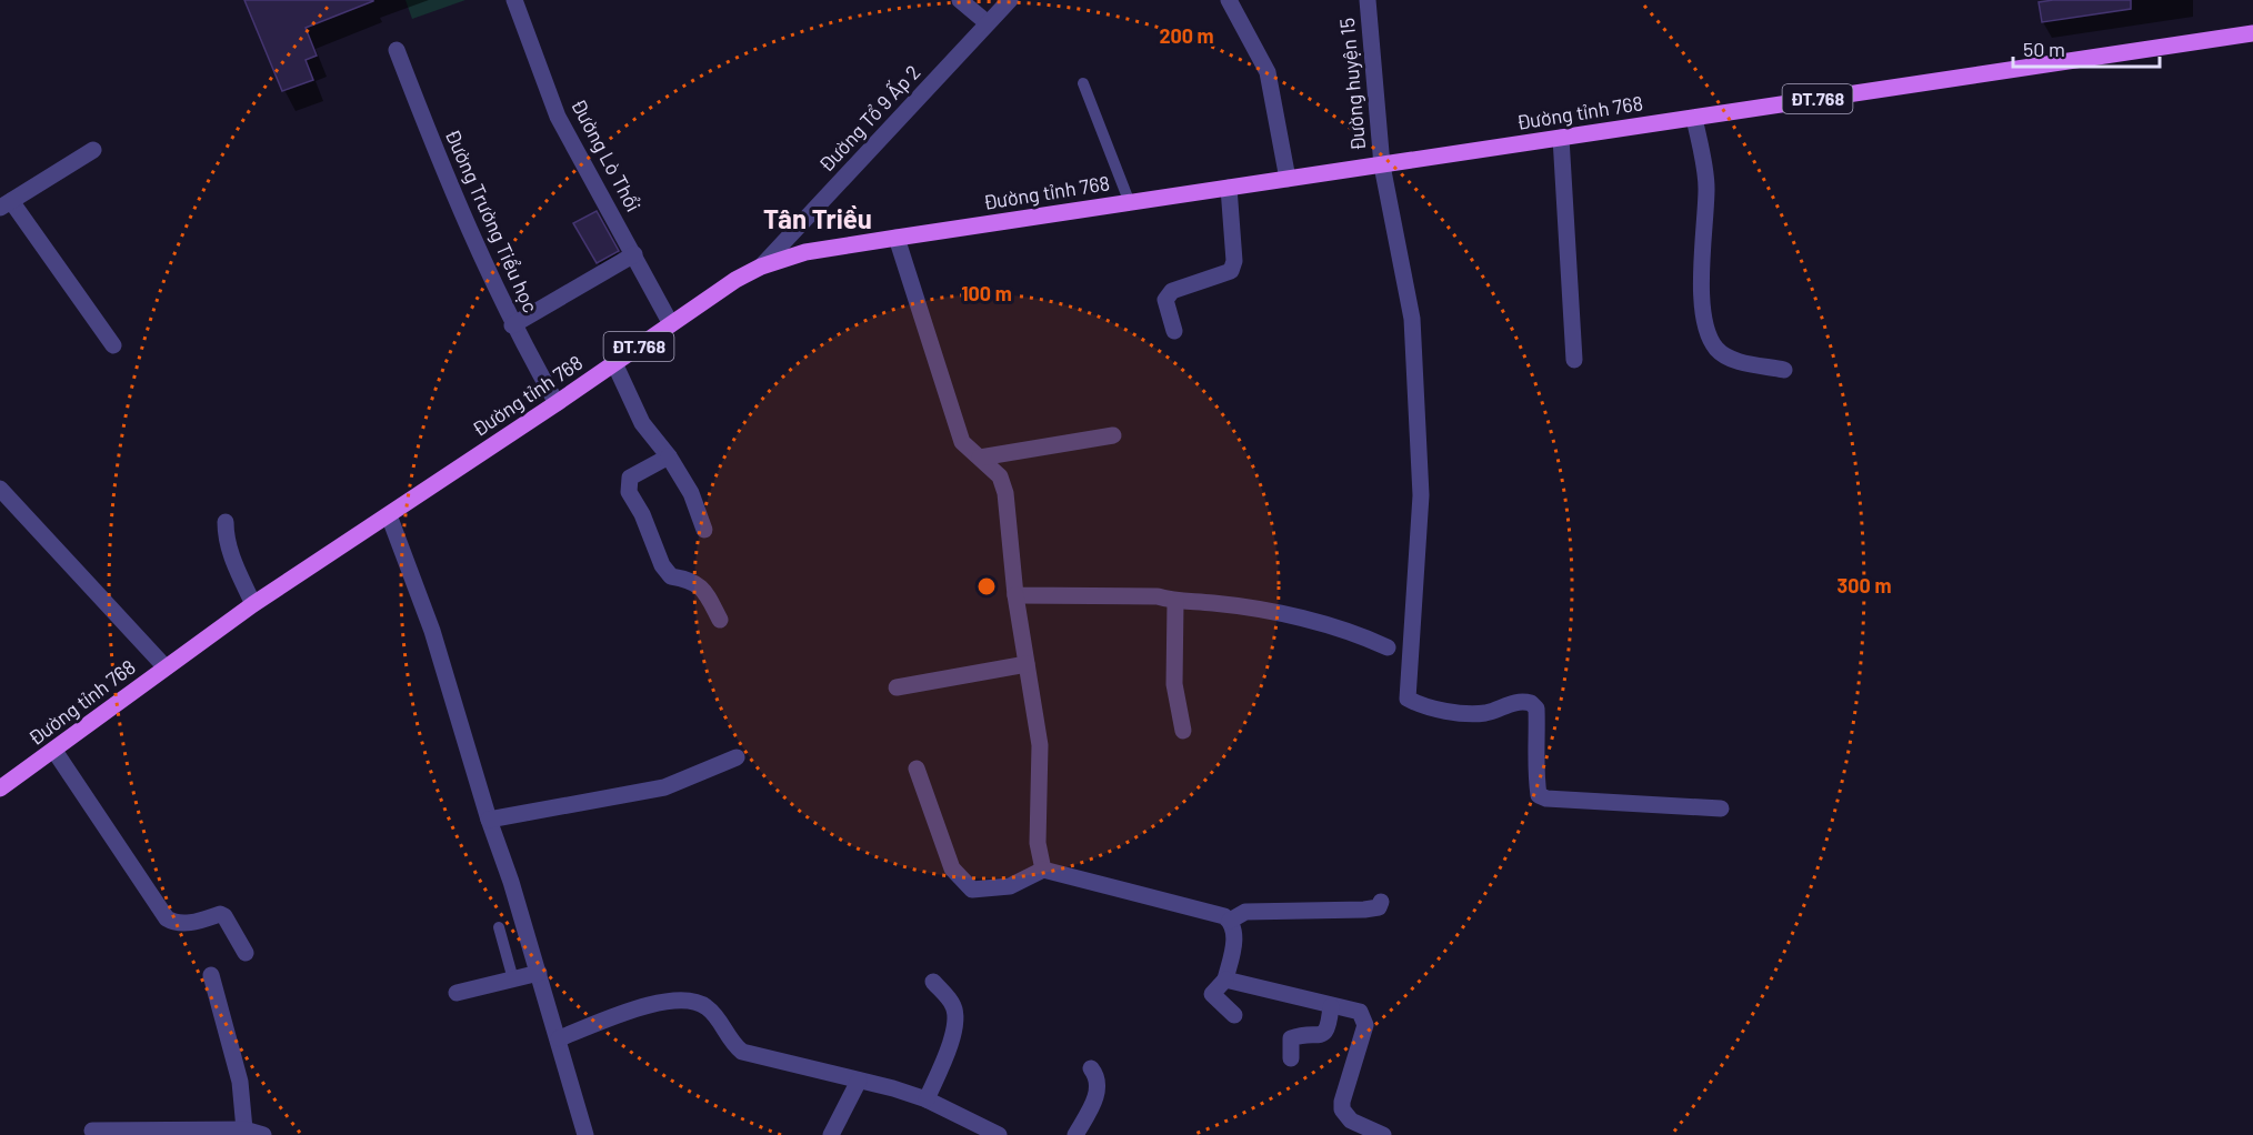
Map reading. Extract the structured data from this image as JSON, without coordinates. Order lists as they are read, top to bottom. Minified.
{"streets":{"main road":["ĐT.768","Đường tỉnh 768"],"street":["Đường huyện 15","Đường Tổ 9 Ấp 2","Đường Lò Thổi","Đường Trường Tiểu học"]},"crossings":[["Đường huyện 15","Đường tỉnh 768"],["Đường tỉnh 768","Đường Tổ 9 Ấp 2"],["Đường tỉnh 768","Đường Lò Thổi"],["Đường tỉnh 768","Đường Trường Tiểu học"]],"districts":["Tân Triều"],"scale_bar":"50 m","rings":["200 m","100 m","300 m"]}
